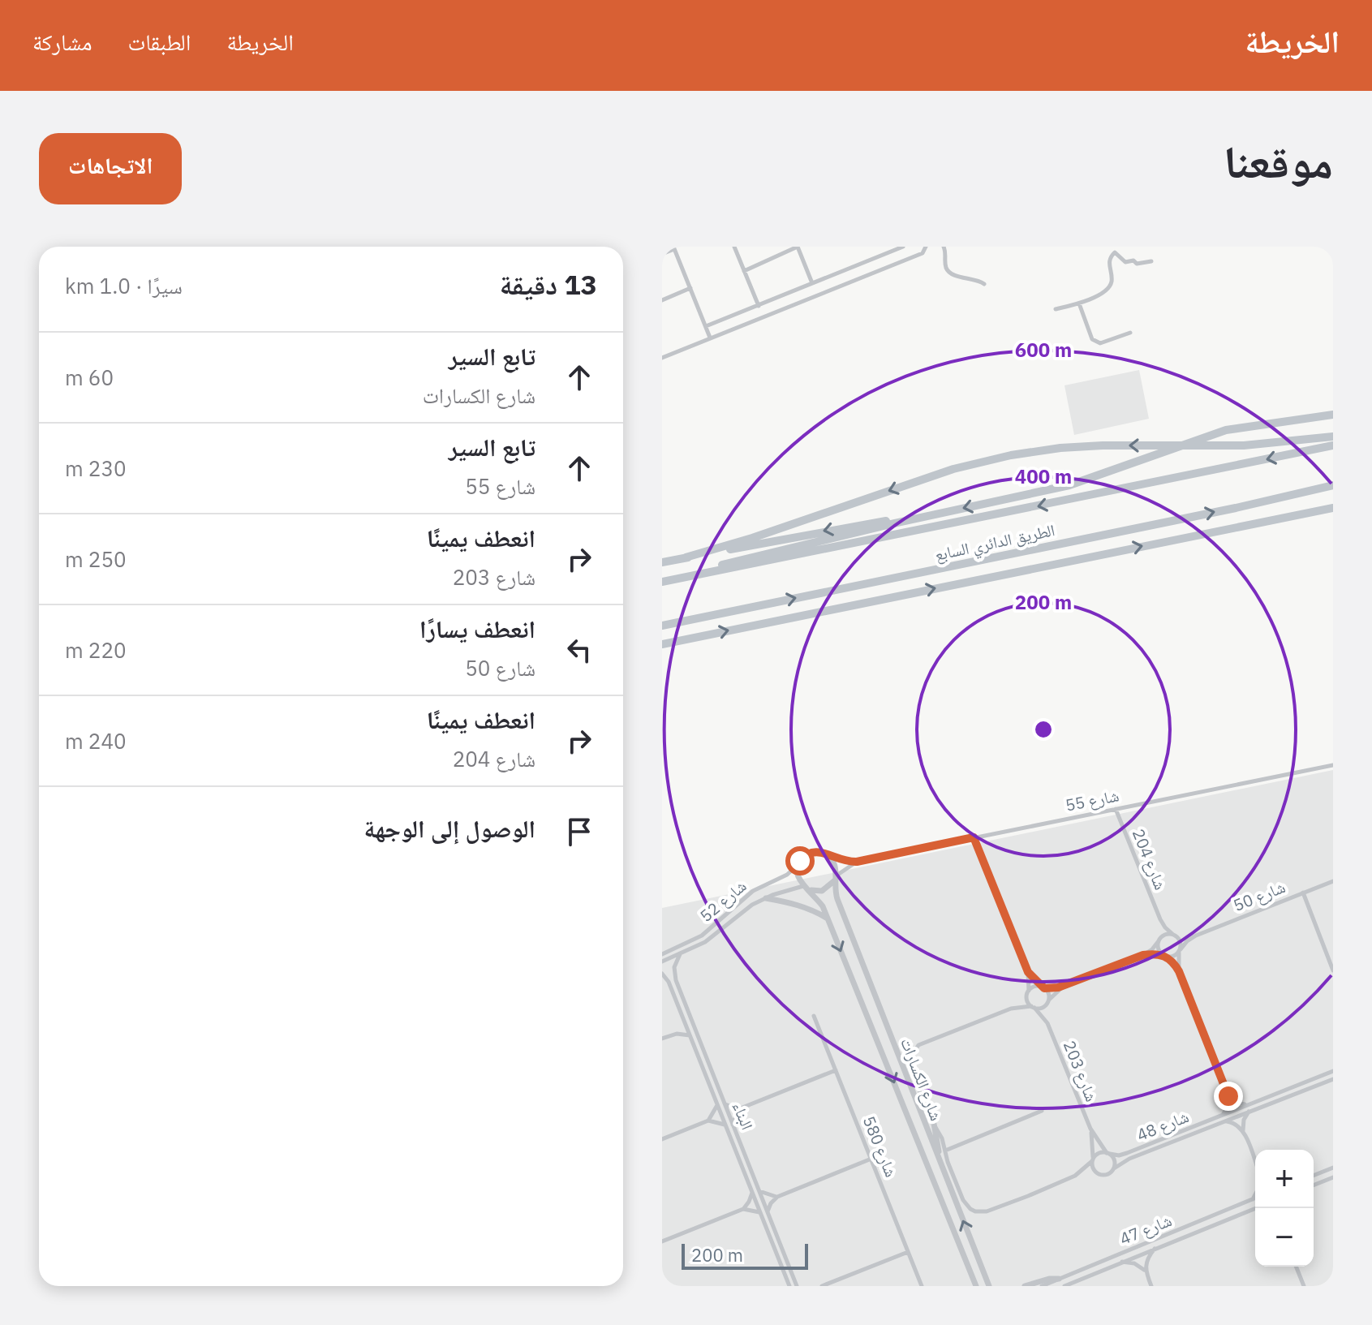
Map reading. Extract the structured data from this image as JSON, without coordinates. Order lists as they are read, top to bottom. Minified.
{"streets":{"highway":["الطريق الدائري السابع"],"street":["شارع 55","شارع 204","شارع 50","شارع 52","شارع 203","شارع الكسارات","البناء","شارع 48","شارع 580","شارع 47"]},"crossings":[["شارع 55","شارع 204"],["شارع 55","شارع 52"],["شارع 55","شارع الكسارات"],["شارع 204","شارع 50"],["شارع 52","شارع الكسارات"],["شارع 52","البناء"],["شارع 203","شارع الكسارات"],["شارع 203","شارع 48"],["شارع الكسارات","شارع 48"]],"scale_bar":"200 m","page":{"header":"الخريطة","nav":["الخريطة","الطبقات","مشاركة"],"title":"موقعنا","buttons":"الاتجاهات","heading":["13 دقيقة","سيرًا · 1.0 km"],"list":[["تابع السير","شارع الكسارات","60 m"],["تابع السير","شارع 55","230 m"],["انعطف يمينًا","شارع 203","250 m"],["انعطف يسارًا","شارع 50","220 m"],["انعطف يمينًا","شارع 204","240 m"],"الوصول إلى الوجهة"],"map_buttons":["+","−"],"scale":"200 m"},"rings":["600 m","400 m","200 m"]}
